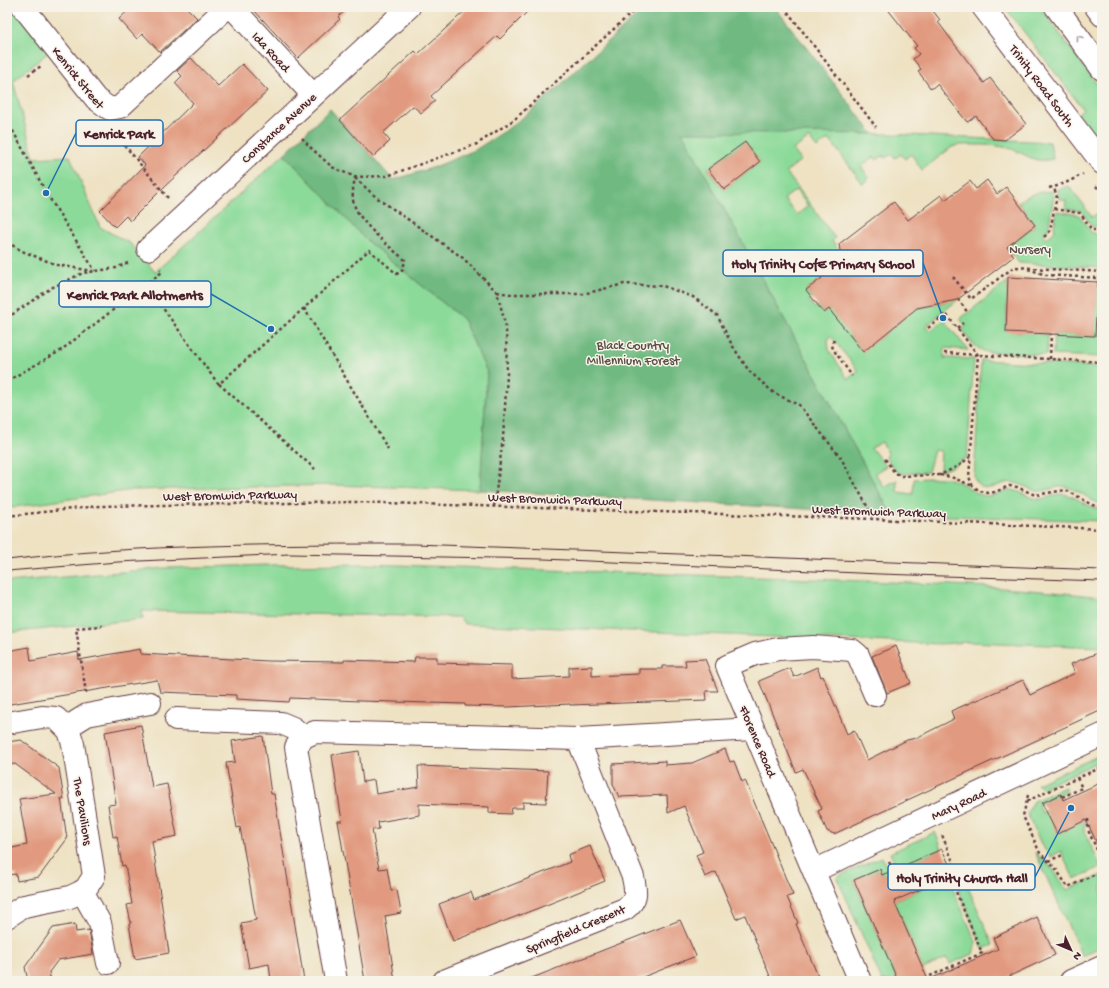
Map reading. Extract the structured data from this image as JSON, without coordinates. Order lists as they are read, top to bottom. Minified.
{"streets":{"street":["Ida Road","Kenrick Street","Trinity Road South","Constance Avenue","Florence Road","Mary Road","The Pavilions","Springfield Crescent"],"path":["West Bromwich Parkway"]},"crossings":[["Ida Road","Constance Avenue"],["Florence Road","Mary Road"]],"parks":["Nursery","Black Country Millennium Forest"],"places":["Kenrick Park","Holy Trinity CofE Primary School","Kenrick Park Allotments","Holy Trinity Church Hall"],"north":"bottom right"}
